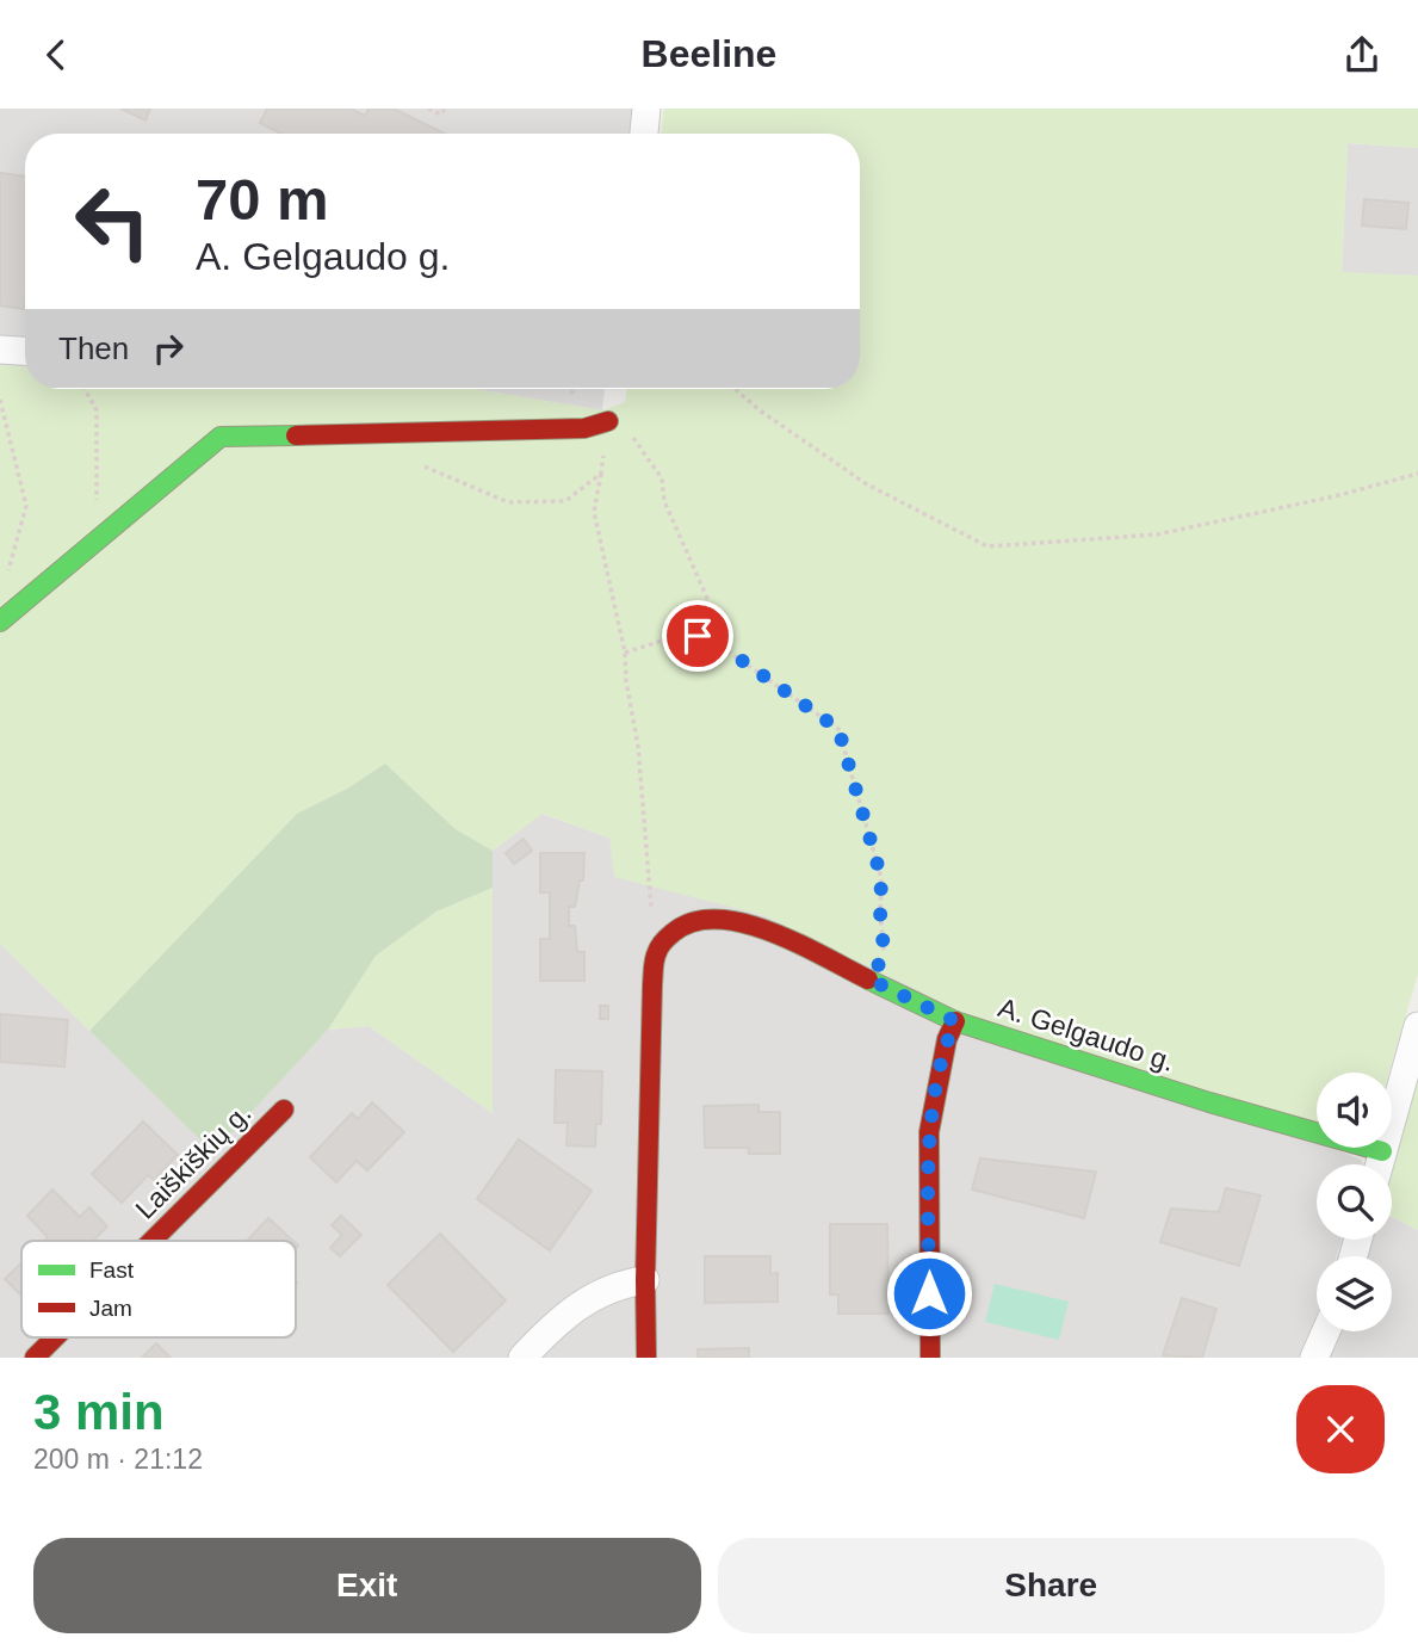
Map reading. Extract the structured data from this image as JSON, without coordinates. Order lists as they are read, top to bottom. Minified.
{"streets":{"street":["A. Gelgaudo g.","Laiškiškių g."]},"legend":["Fast","Jam"],"page":{"header":"Beeline","turn":["70 m","A. Gelgaudo g."],"then":"Then","heading":["3 min","200 m · 21:12"],"buttons":["Exit","Share"]}}
